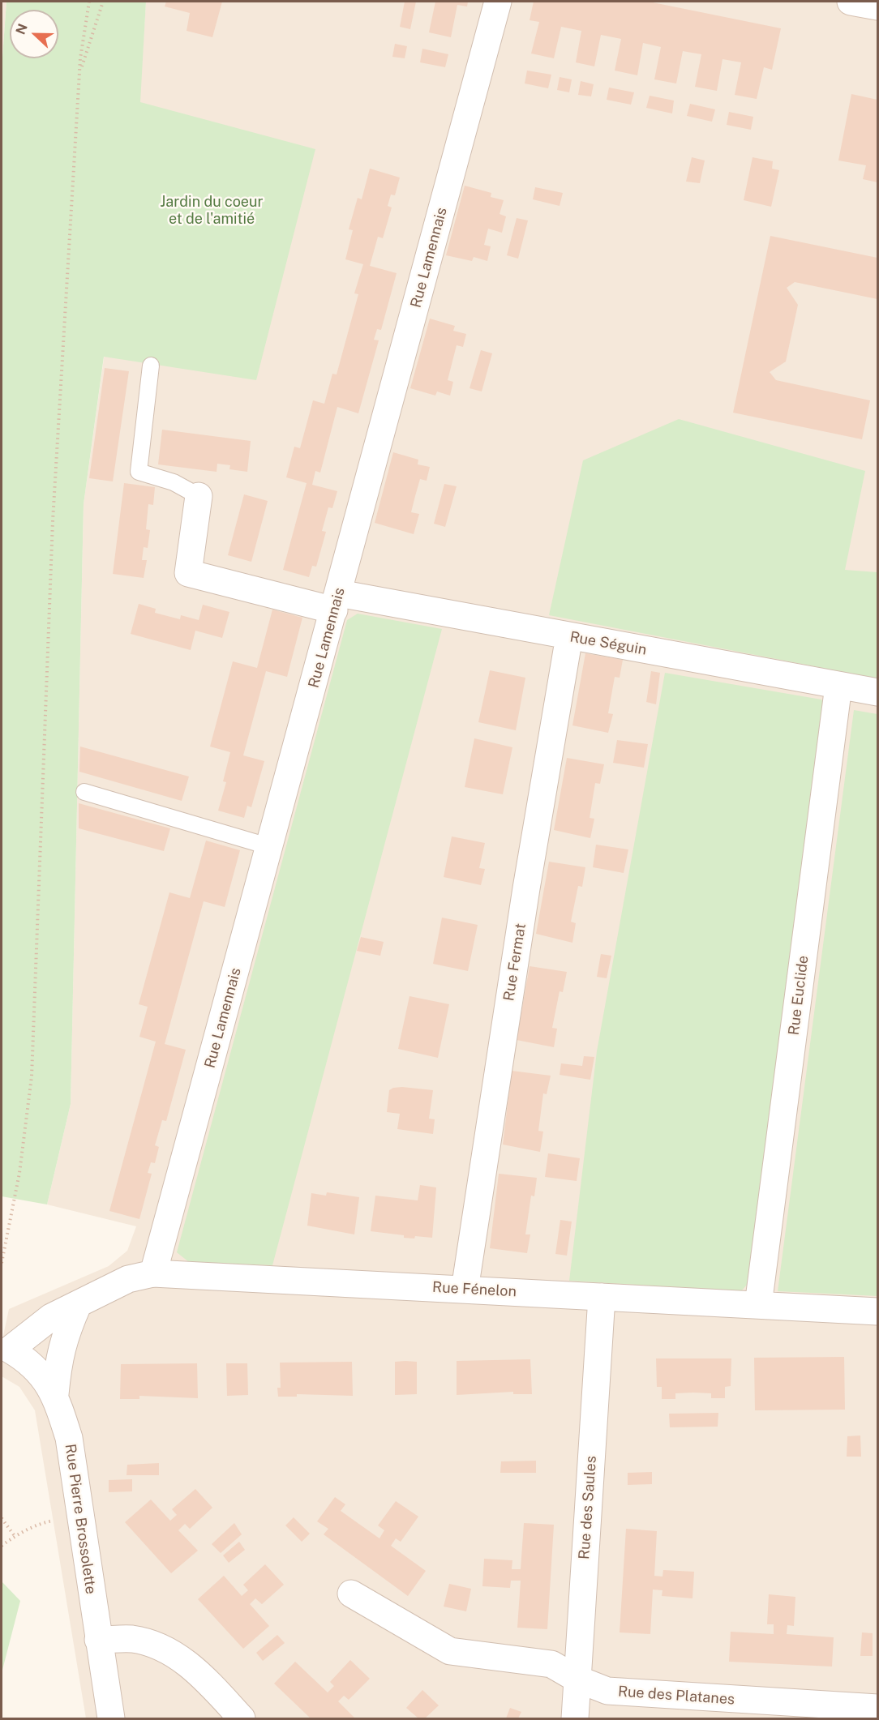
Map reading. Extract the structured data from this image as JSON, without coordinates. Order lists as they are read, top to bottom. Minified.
{"streets":{"street":["Rue Lamennais","Rue Séguin","Rue Fermat","Rue Euclide","Rue Fénelon","Rue des Saules","Rue Pierre Brossolette","Rue des Platanes"]},"crossings":[["Rue Lamennais","Rue Séguin"],["Rue Lamennais","Rue Fénelon"],["Rue Séguin","Rue Fermat"],["Rue Séguin","Rue Euclide"],["Rue Fermat","Rue Fénelon"],["Rue Euclide","Rue Fénelon"],["Rue Fénelon","Rue des Saules"],["Rue Fénelon","Rue Pierre Brossolette"],["Rue des Saules","Rue des Platanes"]],"parks":["Jardin du coeur et de l'amitié"],"north":"left"}
